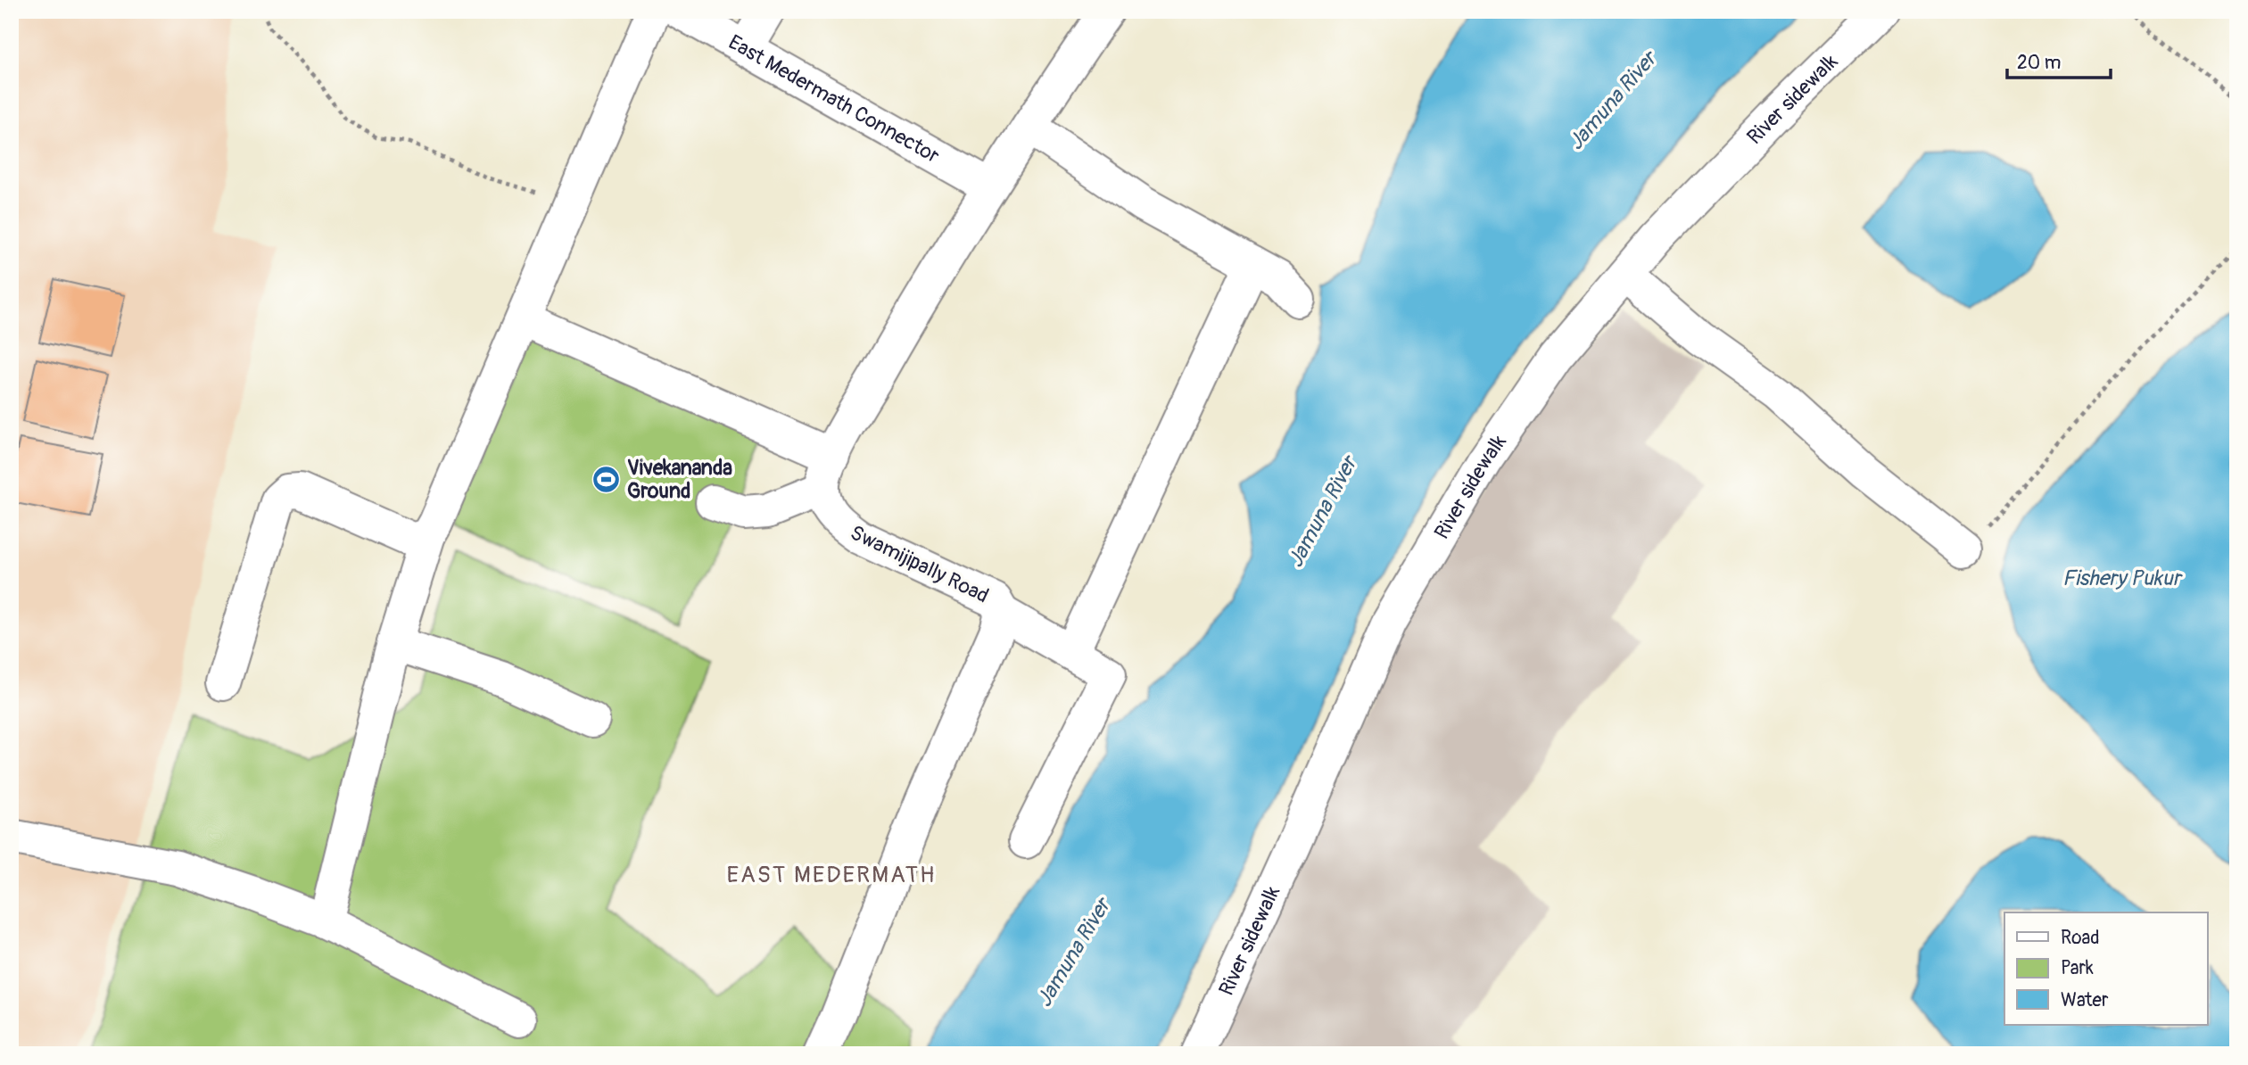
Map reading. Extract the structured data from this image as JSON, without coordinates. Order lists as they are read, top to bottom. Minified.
{"streets":{"street":["East Medermath Connector","River sidewalk","Swamijipally Road"]},"districts":["EAST MEDERMATH"],"water":["Jamuna River","Fishery Pukur"],"places":{"sports":["Vivekananda Ground"]},"legend":["Road","Park","Water"],"scale_bar":"20 m"}
